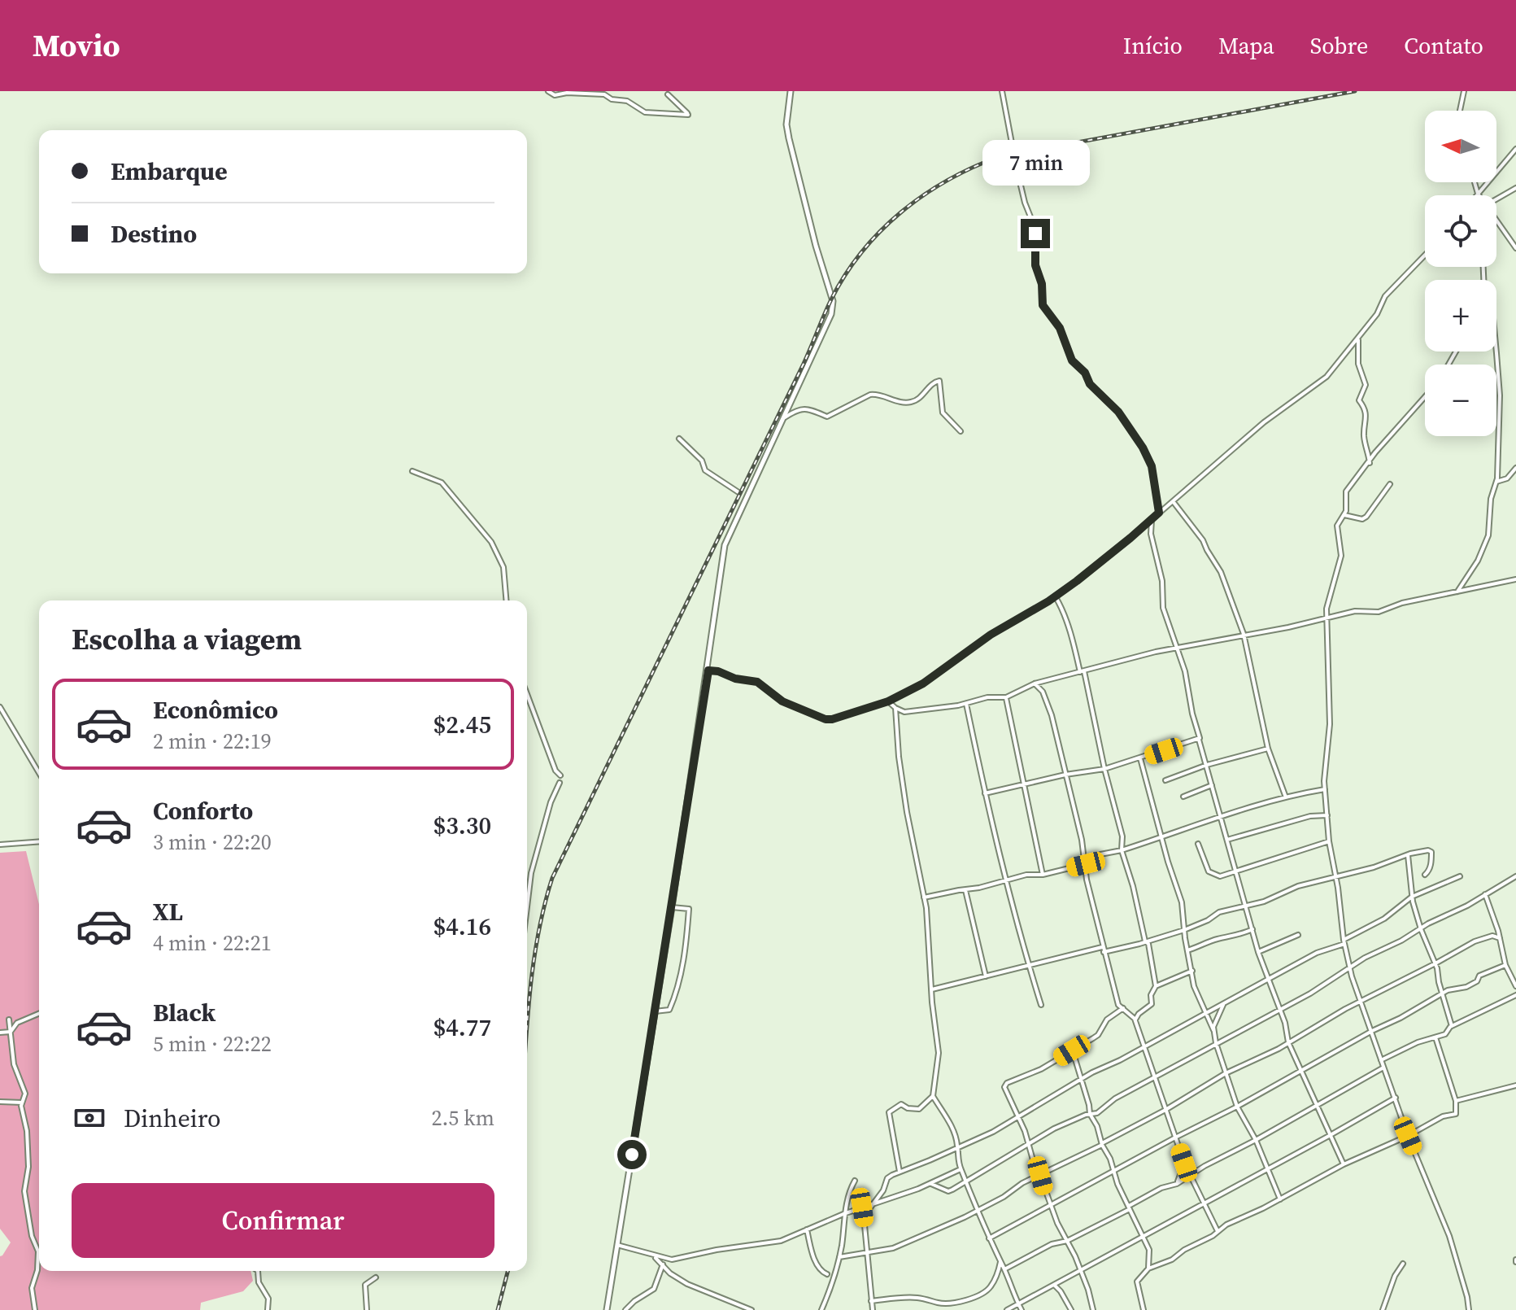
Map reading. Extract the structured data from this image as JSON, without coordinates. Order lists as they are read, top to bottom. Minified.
{"north":"left","page":{"header":"Movio","nav":["Início","Mapa","Sobre","Contato"],"map_buttons":["+","−"],"banner":["Embarque","Destino"],"bubble":"7 min","heading":"Escolha a viagem","list":[{"name":"Econômico","note":"2 min · 22:19","value":"$2.45"},{"name":"Conforto","note":"3 min · 22:20","value":"$3.30"},{"name":"XL","note":"4 min · 22:21","value":"$4.16"},{"name":"Black","note":"5 min · 22:22","value":"$4.77"}],"pay":["Dinheiro","2.5 km"],"buttons":"Confirmar"}}
